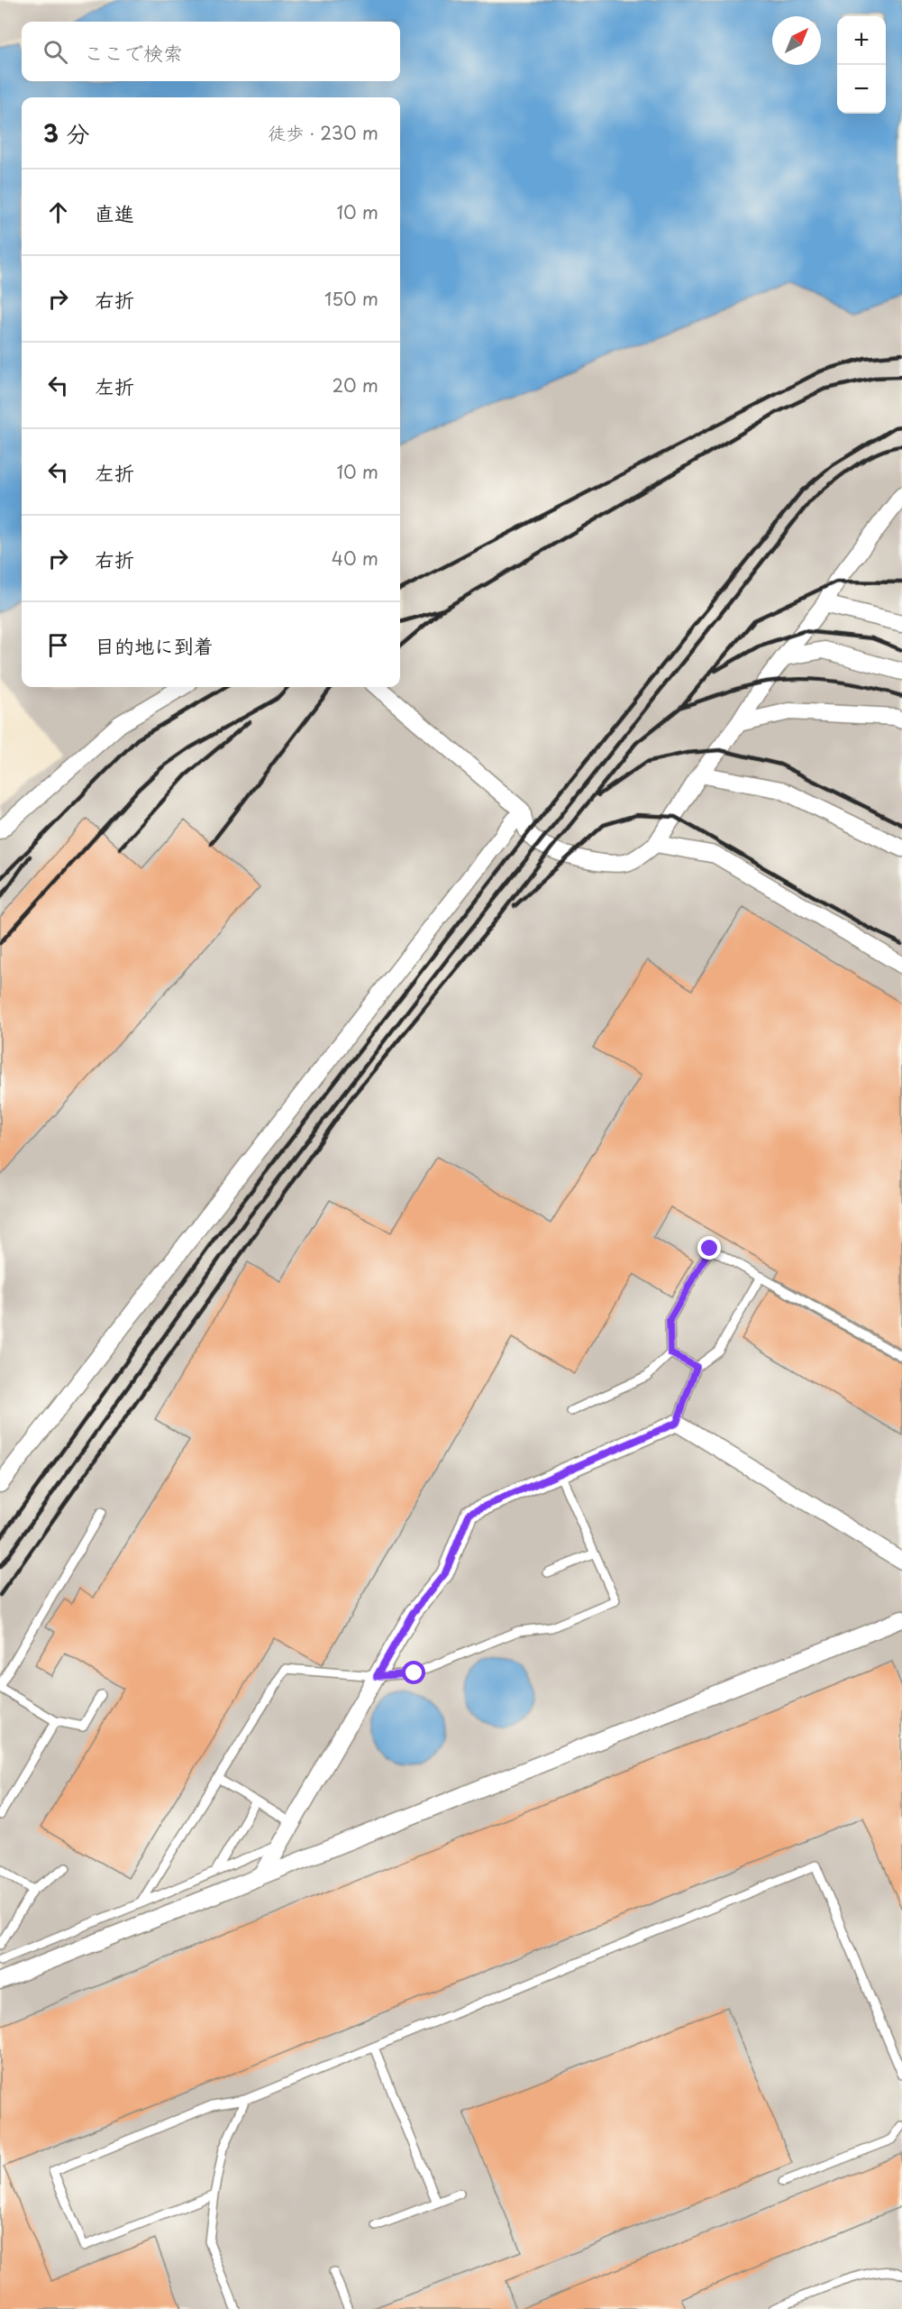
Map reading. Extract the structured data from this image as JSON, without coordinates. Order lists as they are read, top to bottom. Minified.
{"north":"top right","page":{"map_buttons":["+","−"],"search":"ここで検索","heading":["3 分","徒歩 · 230 m"],"list":[["直進","10 m"],["右折","150 m"],["左折","20 m"],["左折","10 m"],["右折","40 m"],"目的地に到着"]}}
